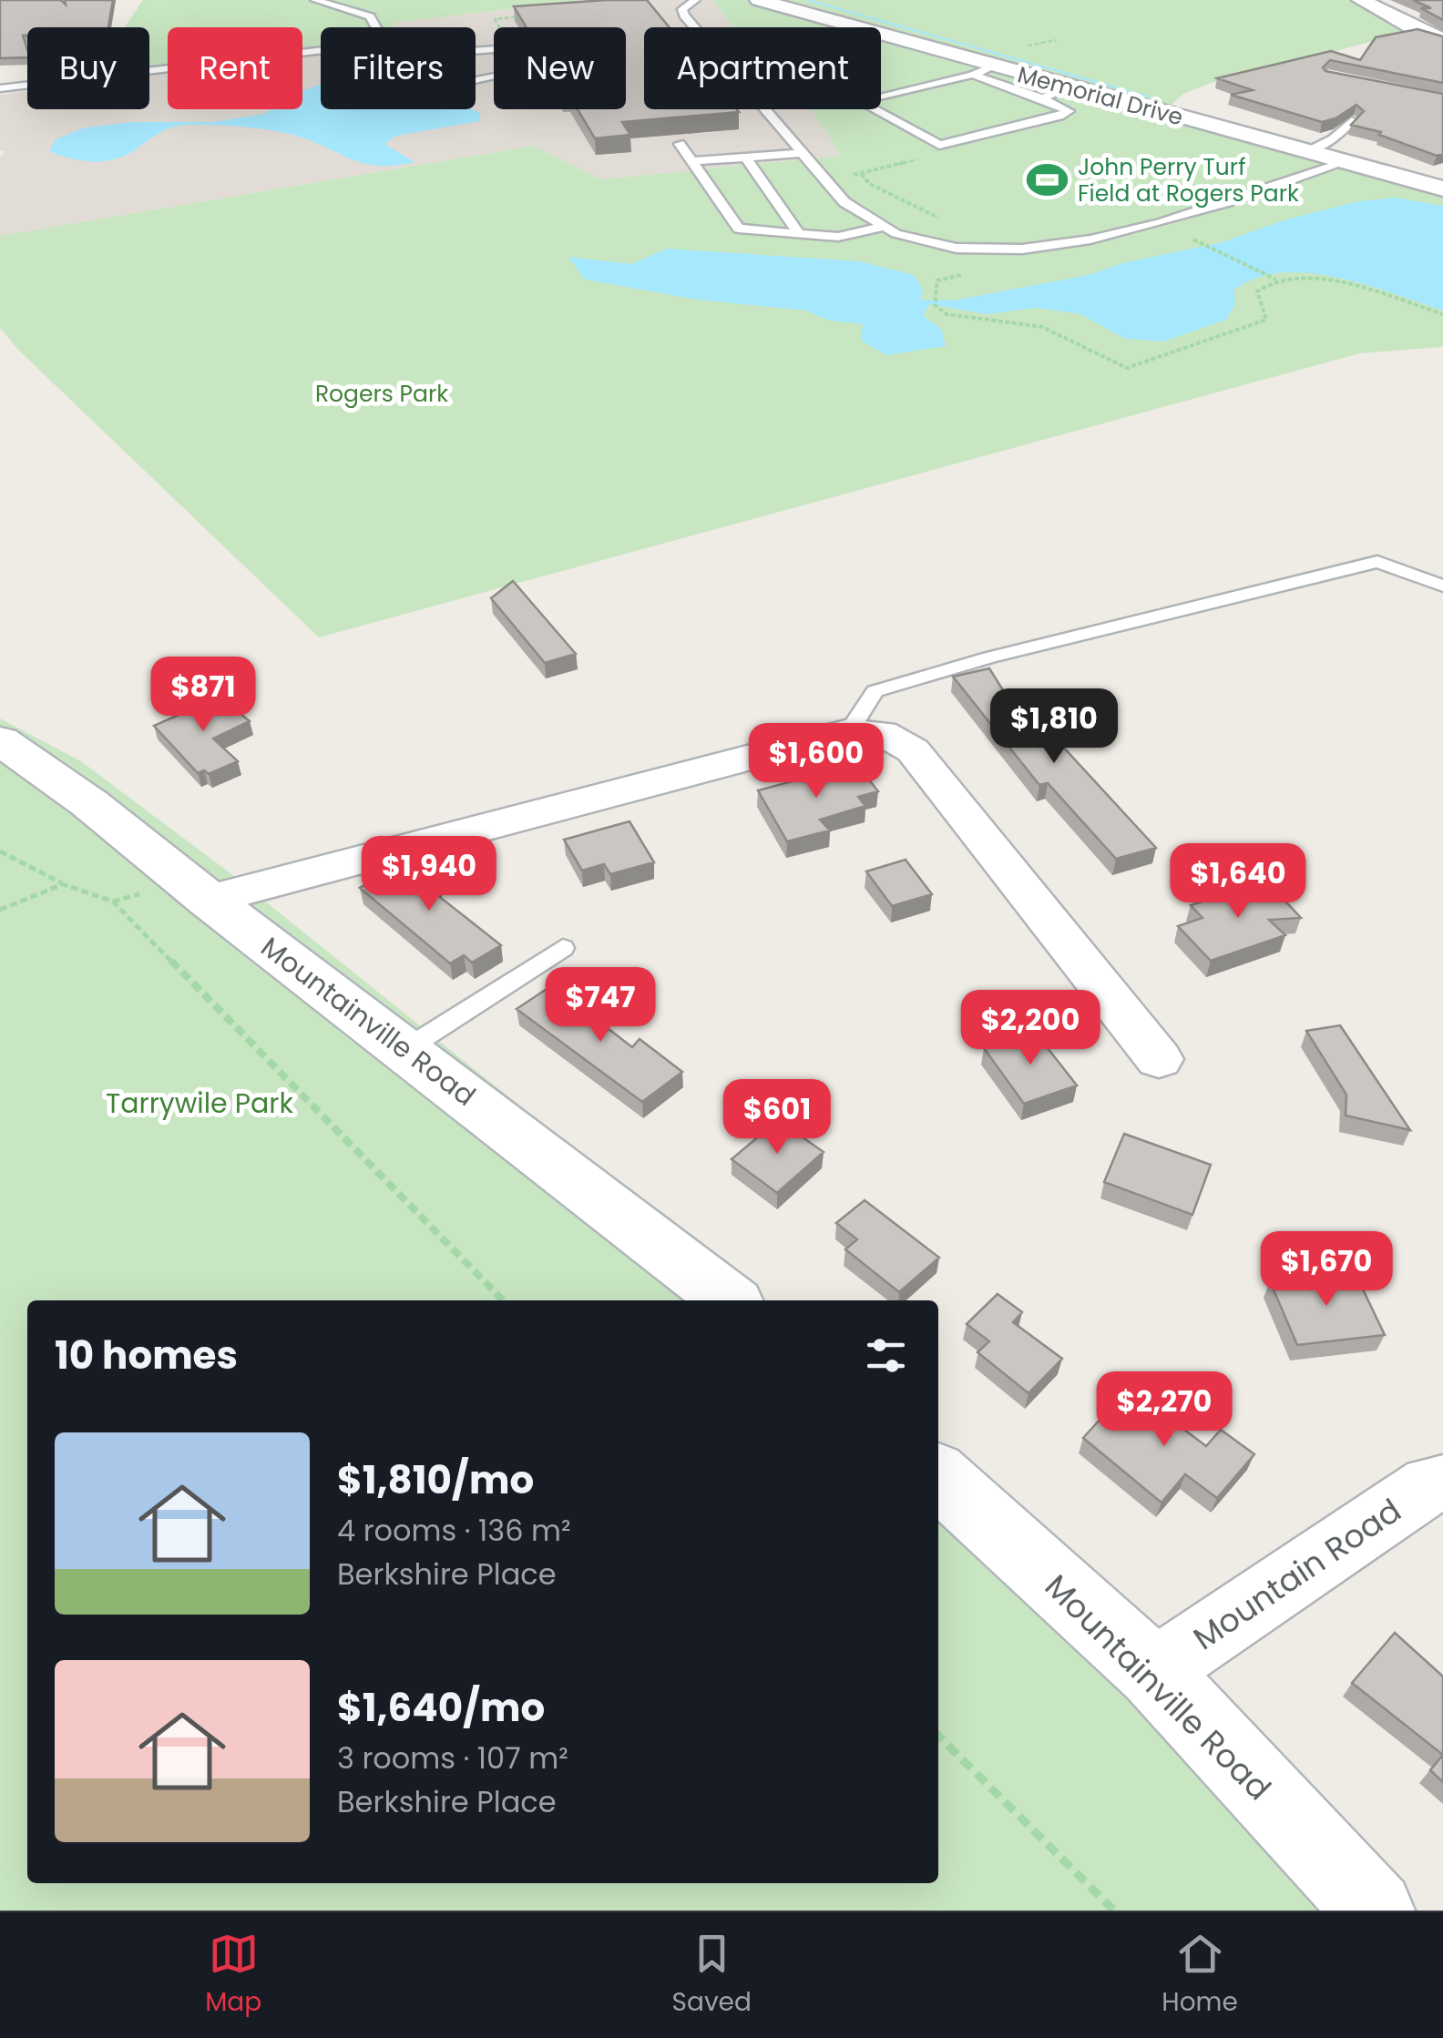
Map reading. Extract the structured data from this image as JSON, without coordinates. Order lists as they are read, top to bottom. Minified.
{"streets":{"street":["Memorial Drive","Mountainville Road","Mountain Road"]},"crossings":[["Mountainville Road","Mountain Road"]],"parks":["Rogers Park","Tarrywile Park"],"places":{"sports":["John Perry Turf Field at Rogers Park"]},"page":{"chip":["Buy","Rent","Filters","New","Apartment"],"price":["$871","$1,810","$1,600","$1,940","$1,640","$747","$2,200","$601","$1,670","$2,270"],"heading":"10 homes","list":[{"name":"$1,810/mo","note":"4 rooms · 136 m² · Berkshire Place"},{"name":"$1,640/mo","note":"3 rooms · 107 m² · Berkshire Place"}],"tabs":["Map","Saved","Home"]}}
